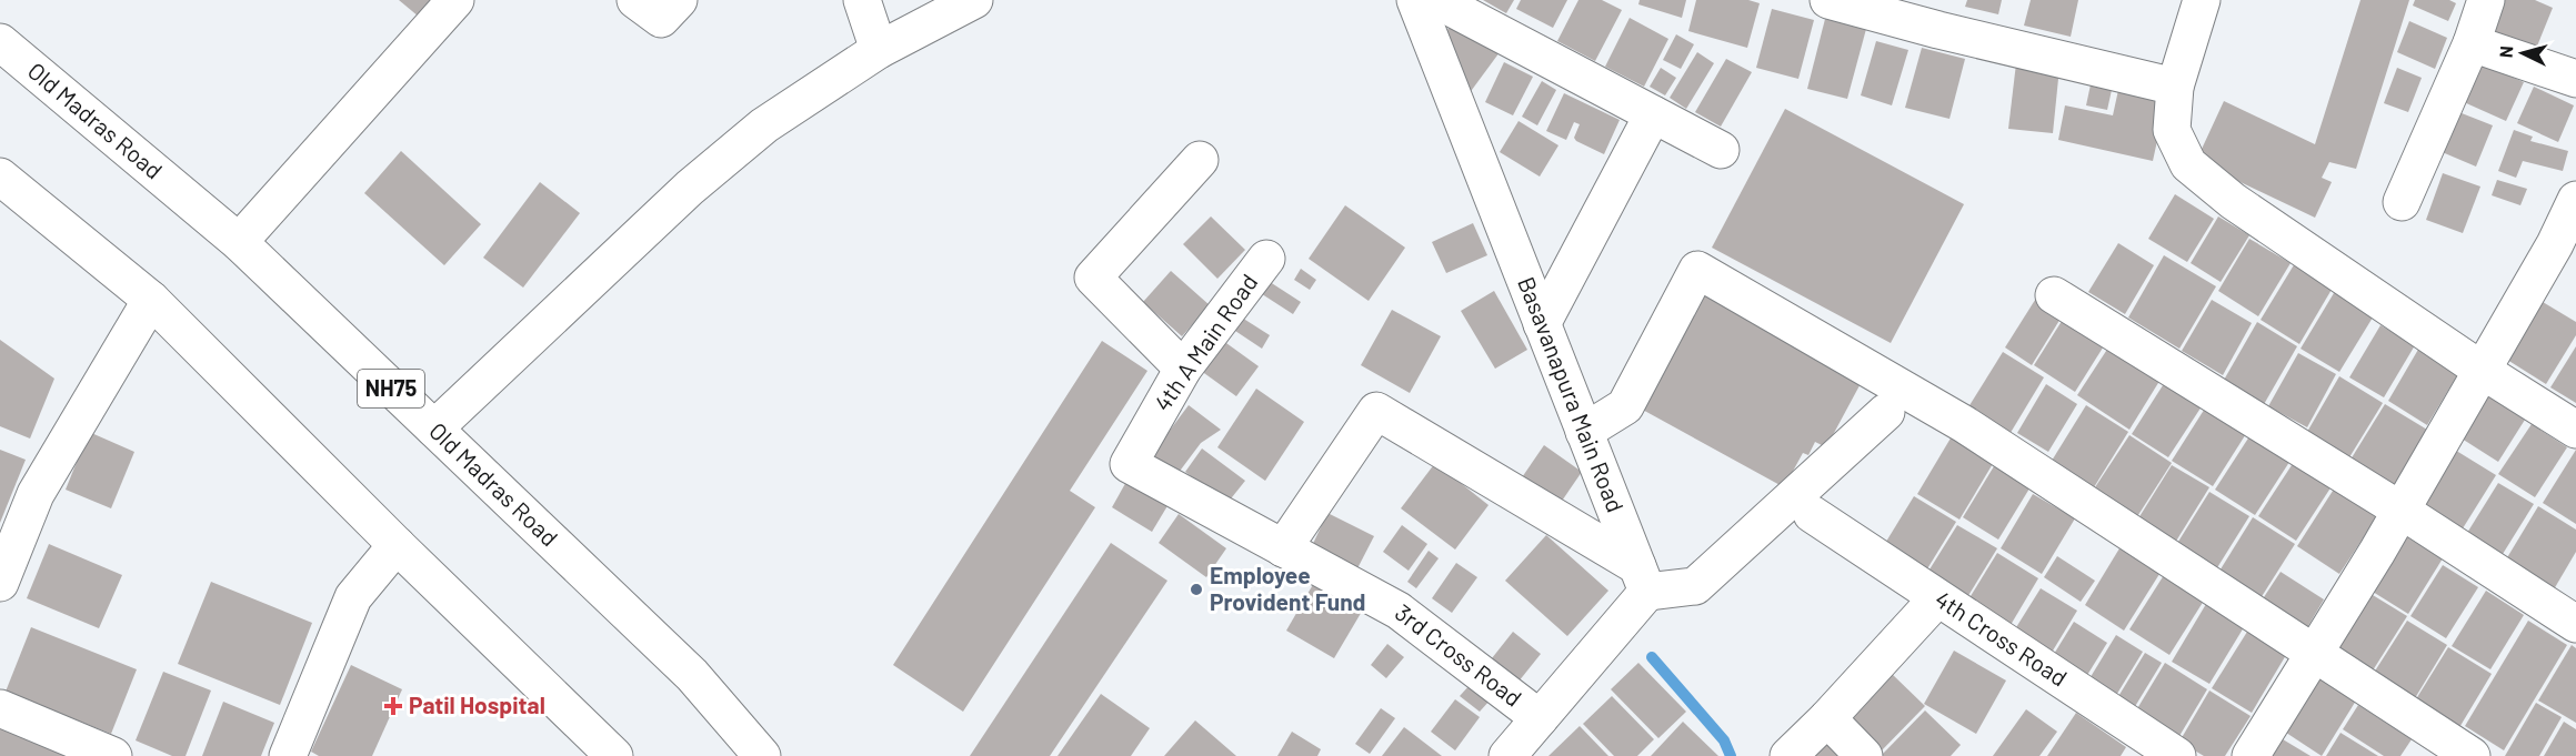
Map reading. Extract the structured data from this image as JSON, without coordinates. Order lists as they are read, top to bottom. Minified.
{"streets":{"main road":["Old Madras Road","4th A Main Road","NH75","Basavanapura Main Road","4th Cross Road","3rd Cross Road"]},"crossings":[["4th A Main Road","3rd Cross Road"]],"places":{"other":["Employee Provident Fund"],"health":["Patil Hospital"]},"north":"left"}
